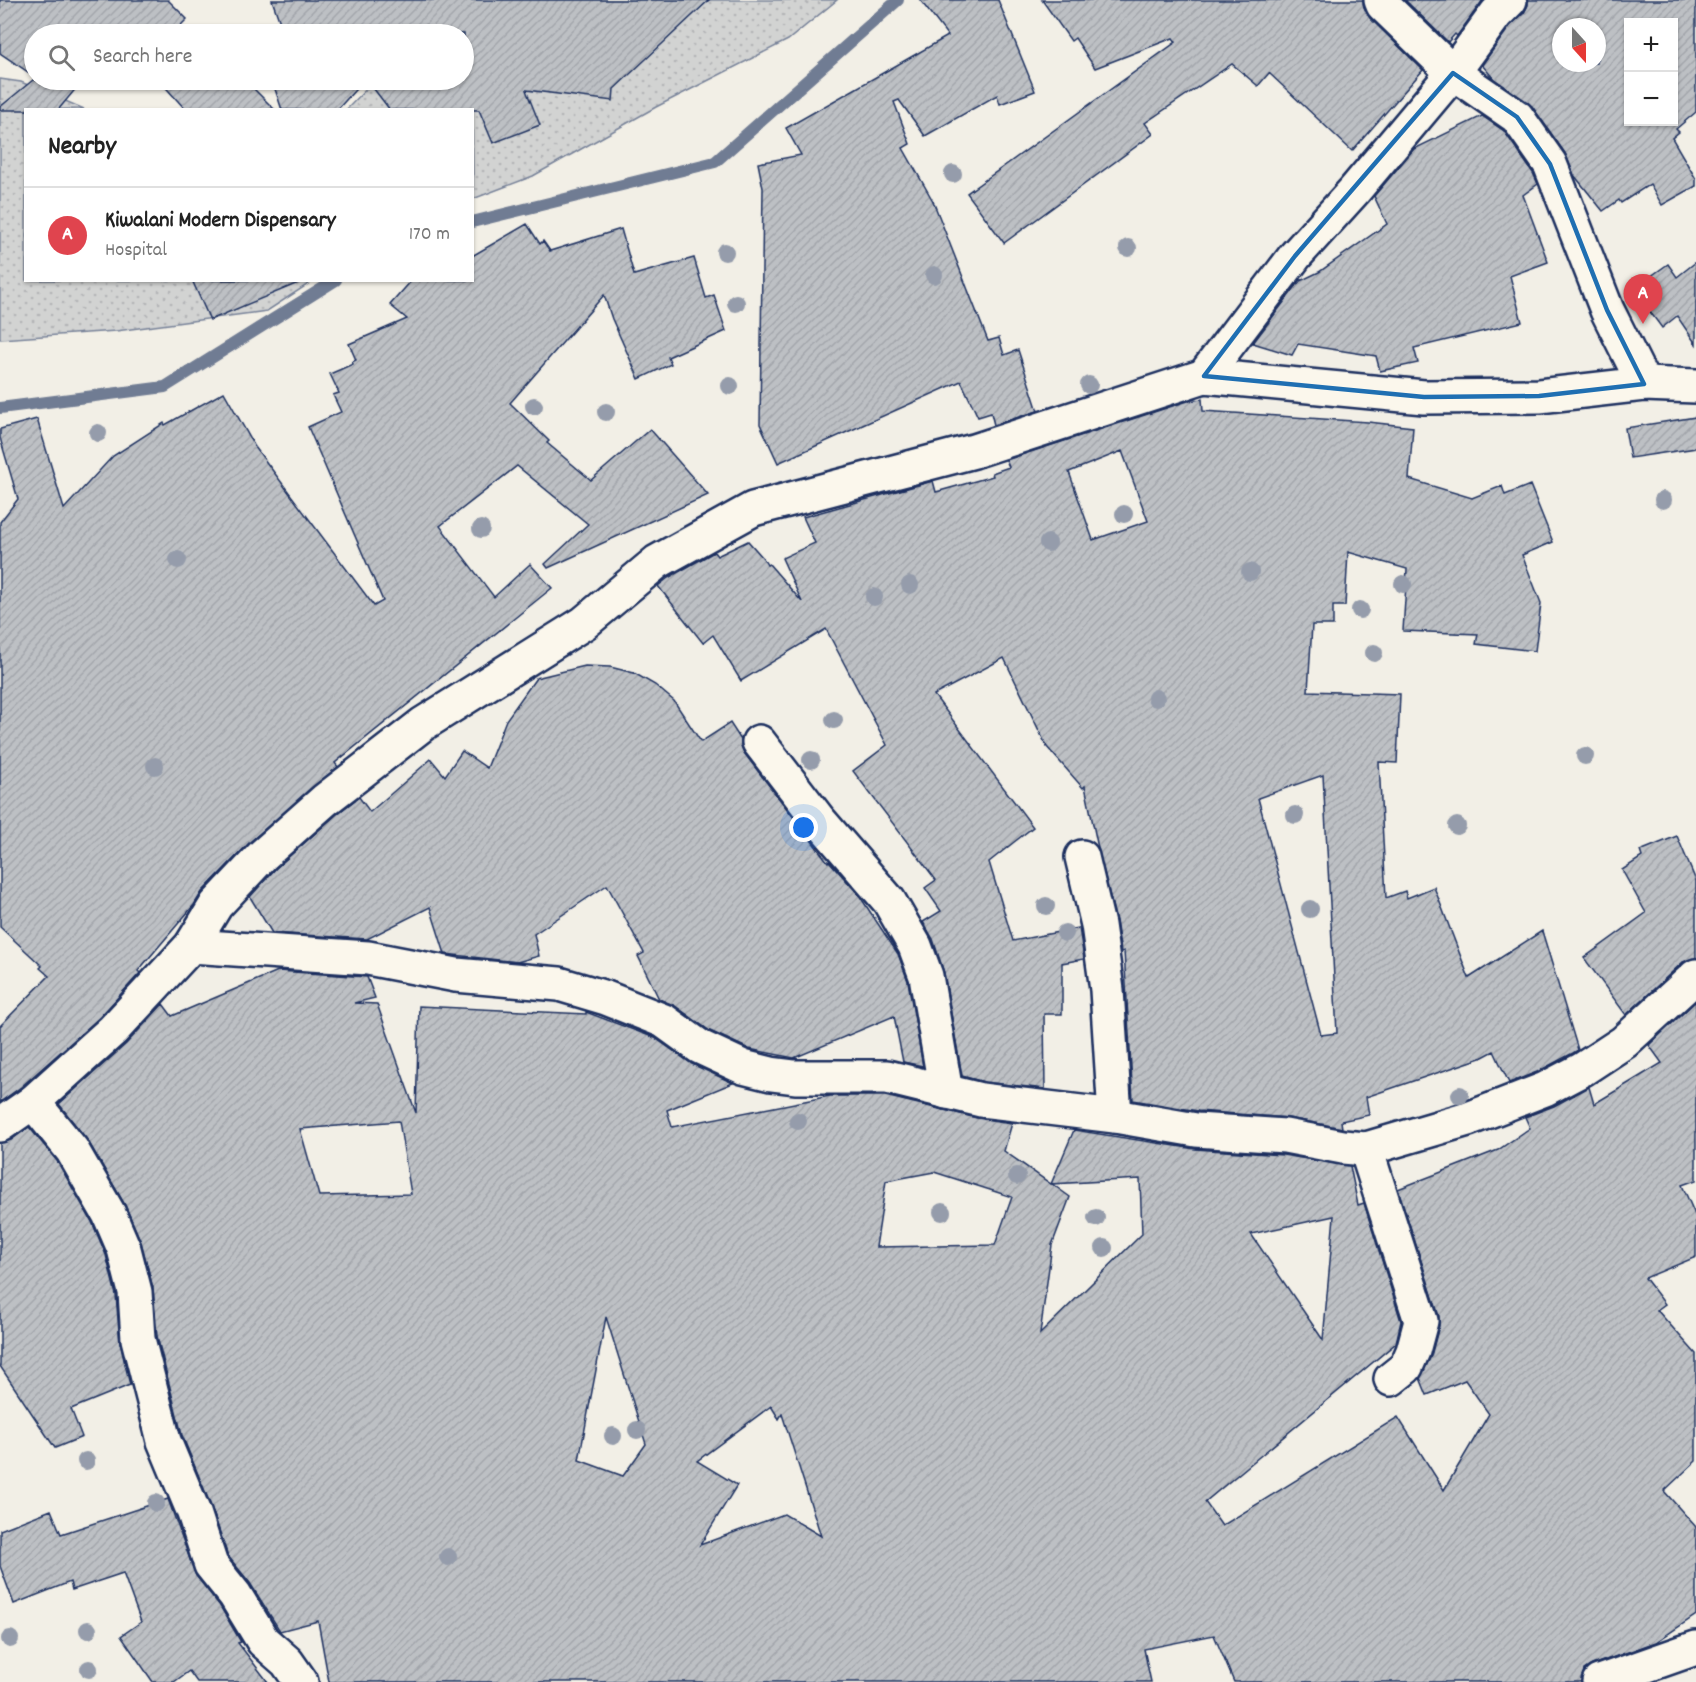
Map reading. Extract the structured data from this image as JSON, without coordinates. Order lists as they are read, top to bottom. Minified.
{"north":"bottom","page":{"map_buttons":["+","−"],"search":"Search here","heading":"Nearby","list":[{"mark":"A","name":"Kiwalani Modern Dispensary","note":"Hospital","value":"170 m"}],"pins":"A"}}
